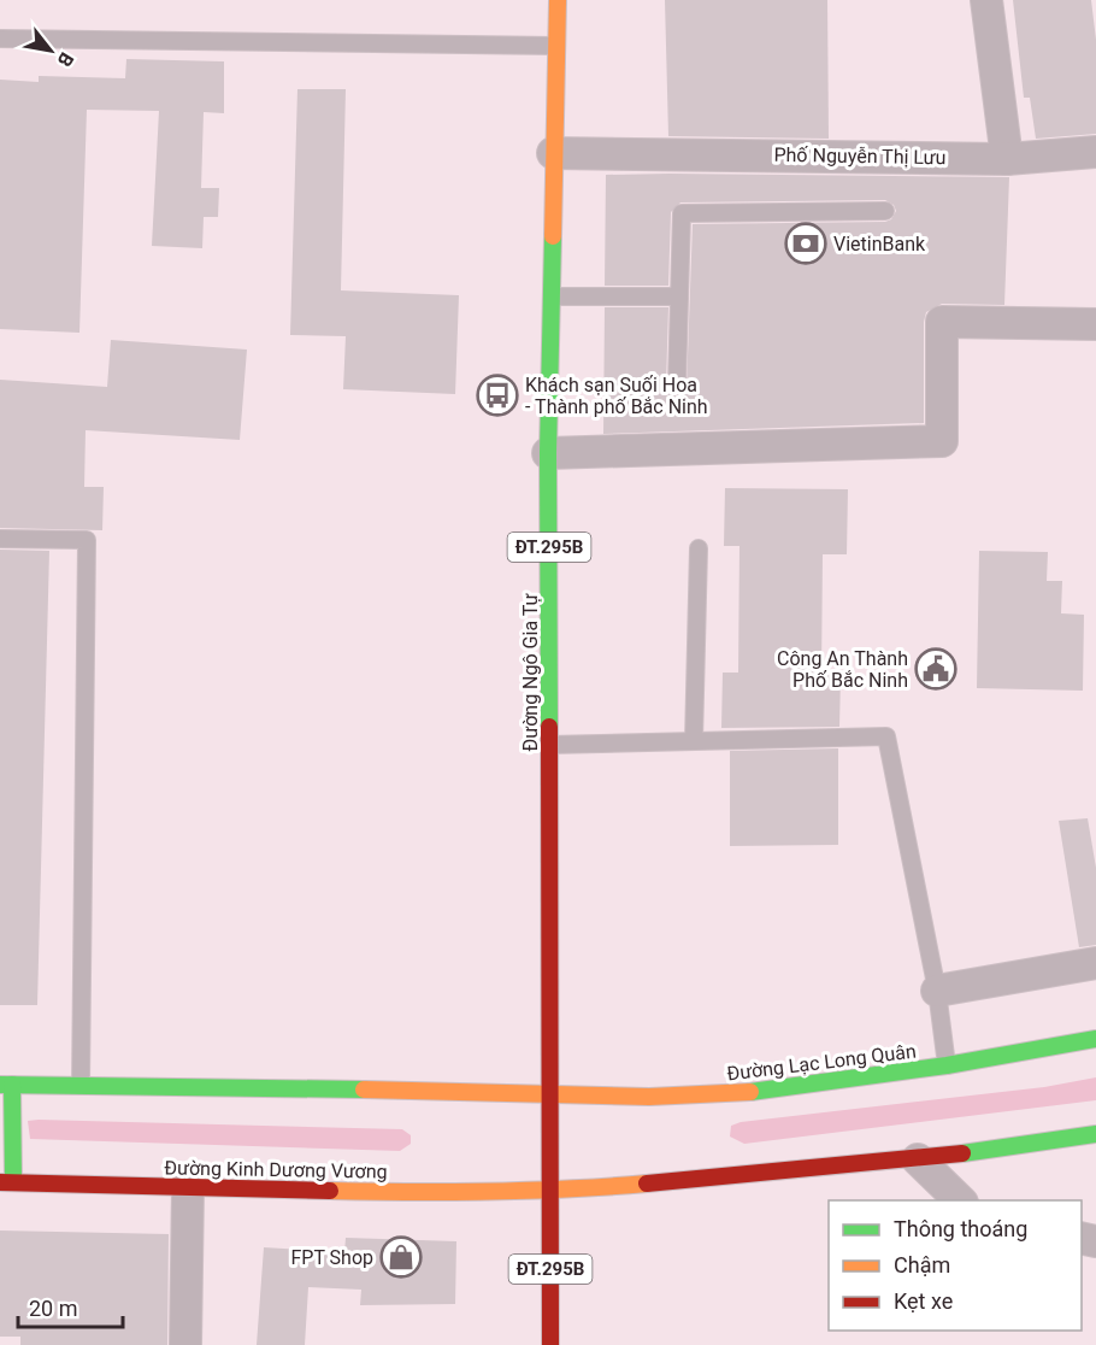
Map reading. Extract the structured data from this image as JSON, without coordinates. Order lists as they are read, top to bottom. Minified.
{"streets":{"main road":["ĐT.295B","Đường Ngô Gia Tự","Đường Lạc Long Quân","Đường Kinh Dương Vương"],"street":["Phố Nguyễn Thị Lưu"]},"crossings":[["Phố Nguyễn Thị Lưu","Đường Ngô Gia Tự"],["Đường Ngô Gia Tự","Đường Lạc Long Quân"],["Đường Ngô Gia Tự","Đường Kinh Dương Vương"]],"places":{"bank":["VietinBank"],"bus stop":["Khách sạn Suối Hoa - Thành phố Bắc Ninh"],"public building":["Công An Thành Phố Bắc Ninh"],"shop":["FPT Shop"]},"legend":["Thông thoáng","Chậm","Kẹt xe"],"scale_bar":"20 m","north":"bottom right"}
